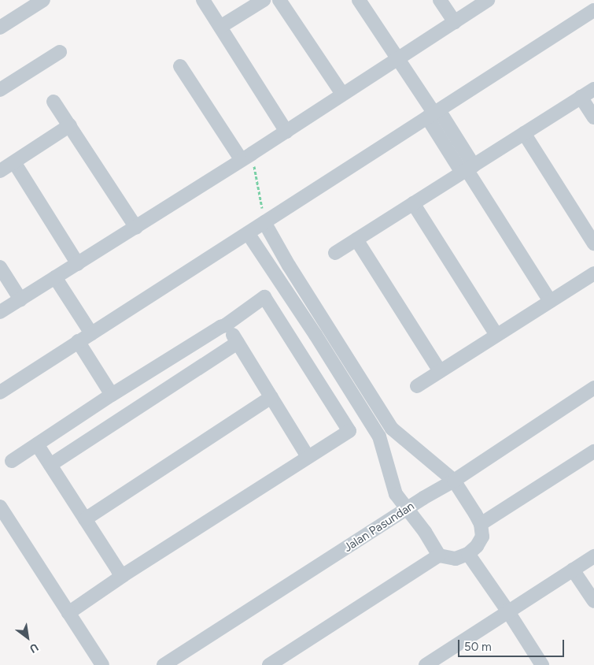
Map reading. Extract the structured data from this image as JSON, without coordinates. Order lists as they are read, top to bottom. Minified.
{"streets":{"street":["Jalan Pasundan"]},"scale_bar":"50 m","north":"bottom right"}
